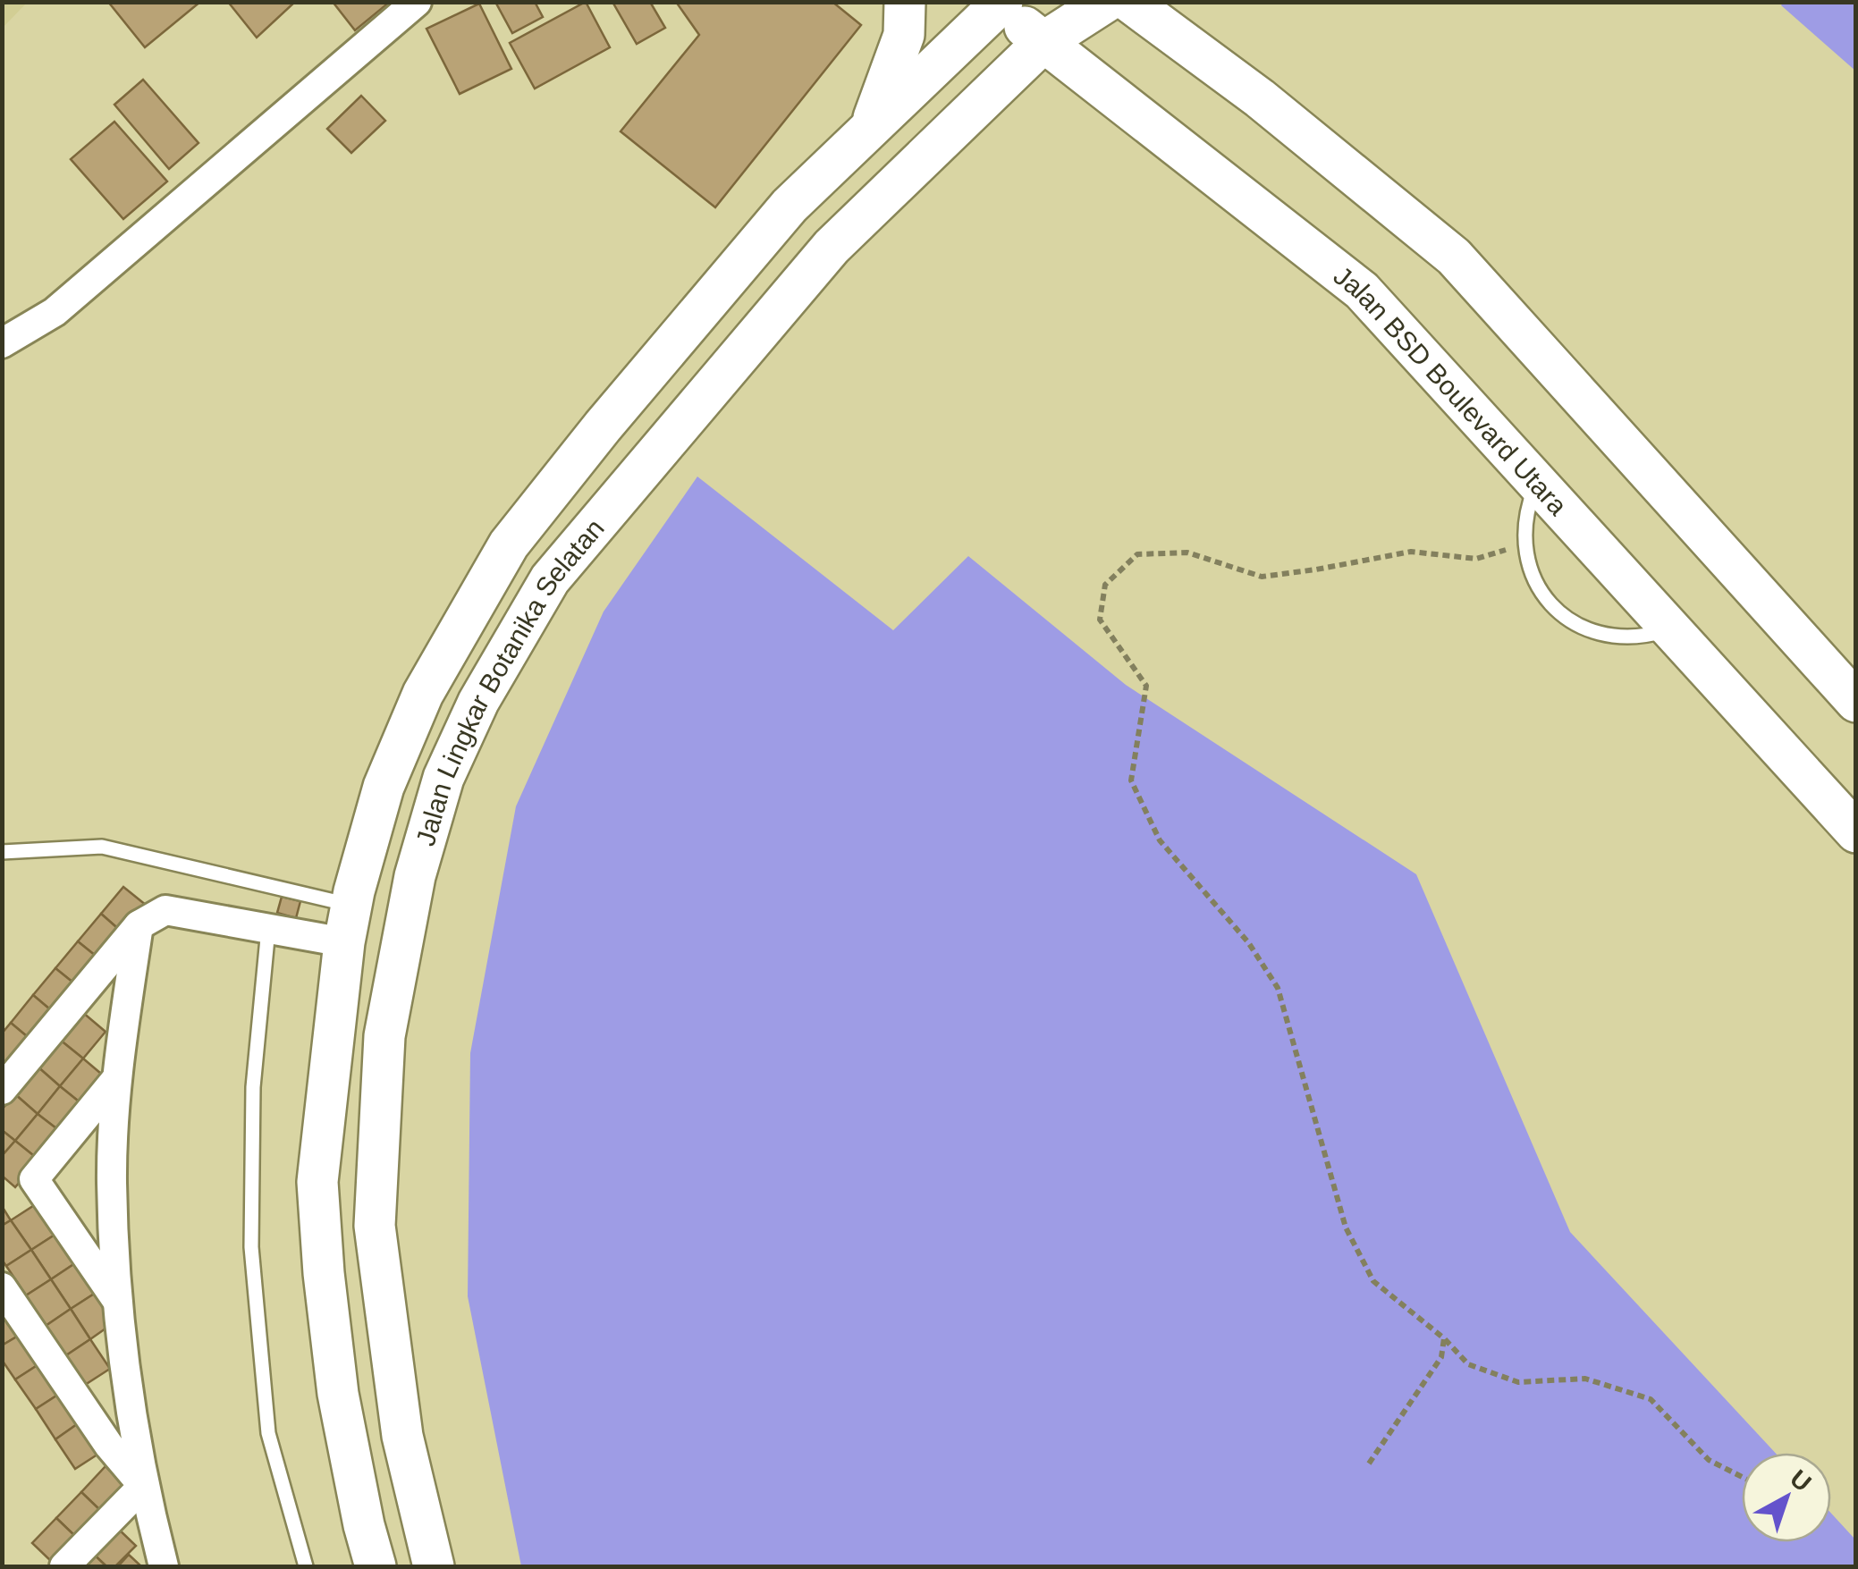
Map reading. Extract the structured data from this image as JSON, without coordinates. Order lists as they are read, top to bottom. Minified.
{"streets":{"street":["Jalan BSD Boulevard Utara","Jalan Lingkar Botanika Selatan"]},"crossings":[["Jalan BSD Boulevard Utara","Jalan Lingkar Botanika Selatan"]],"north":"top right"}
